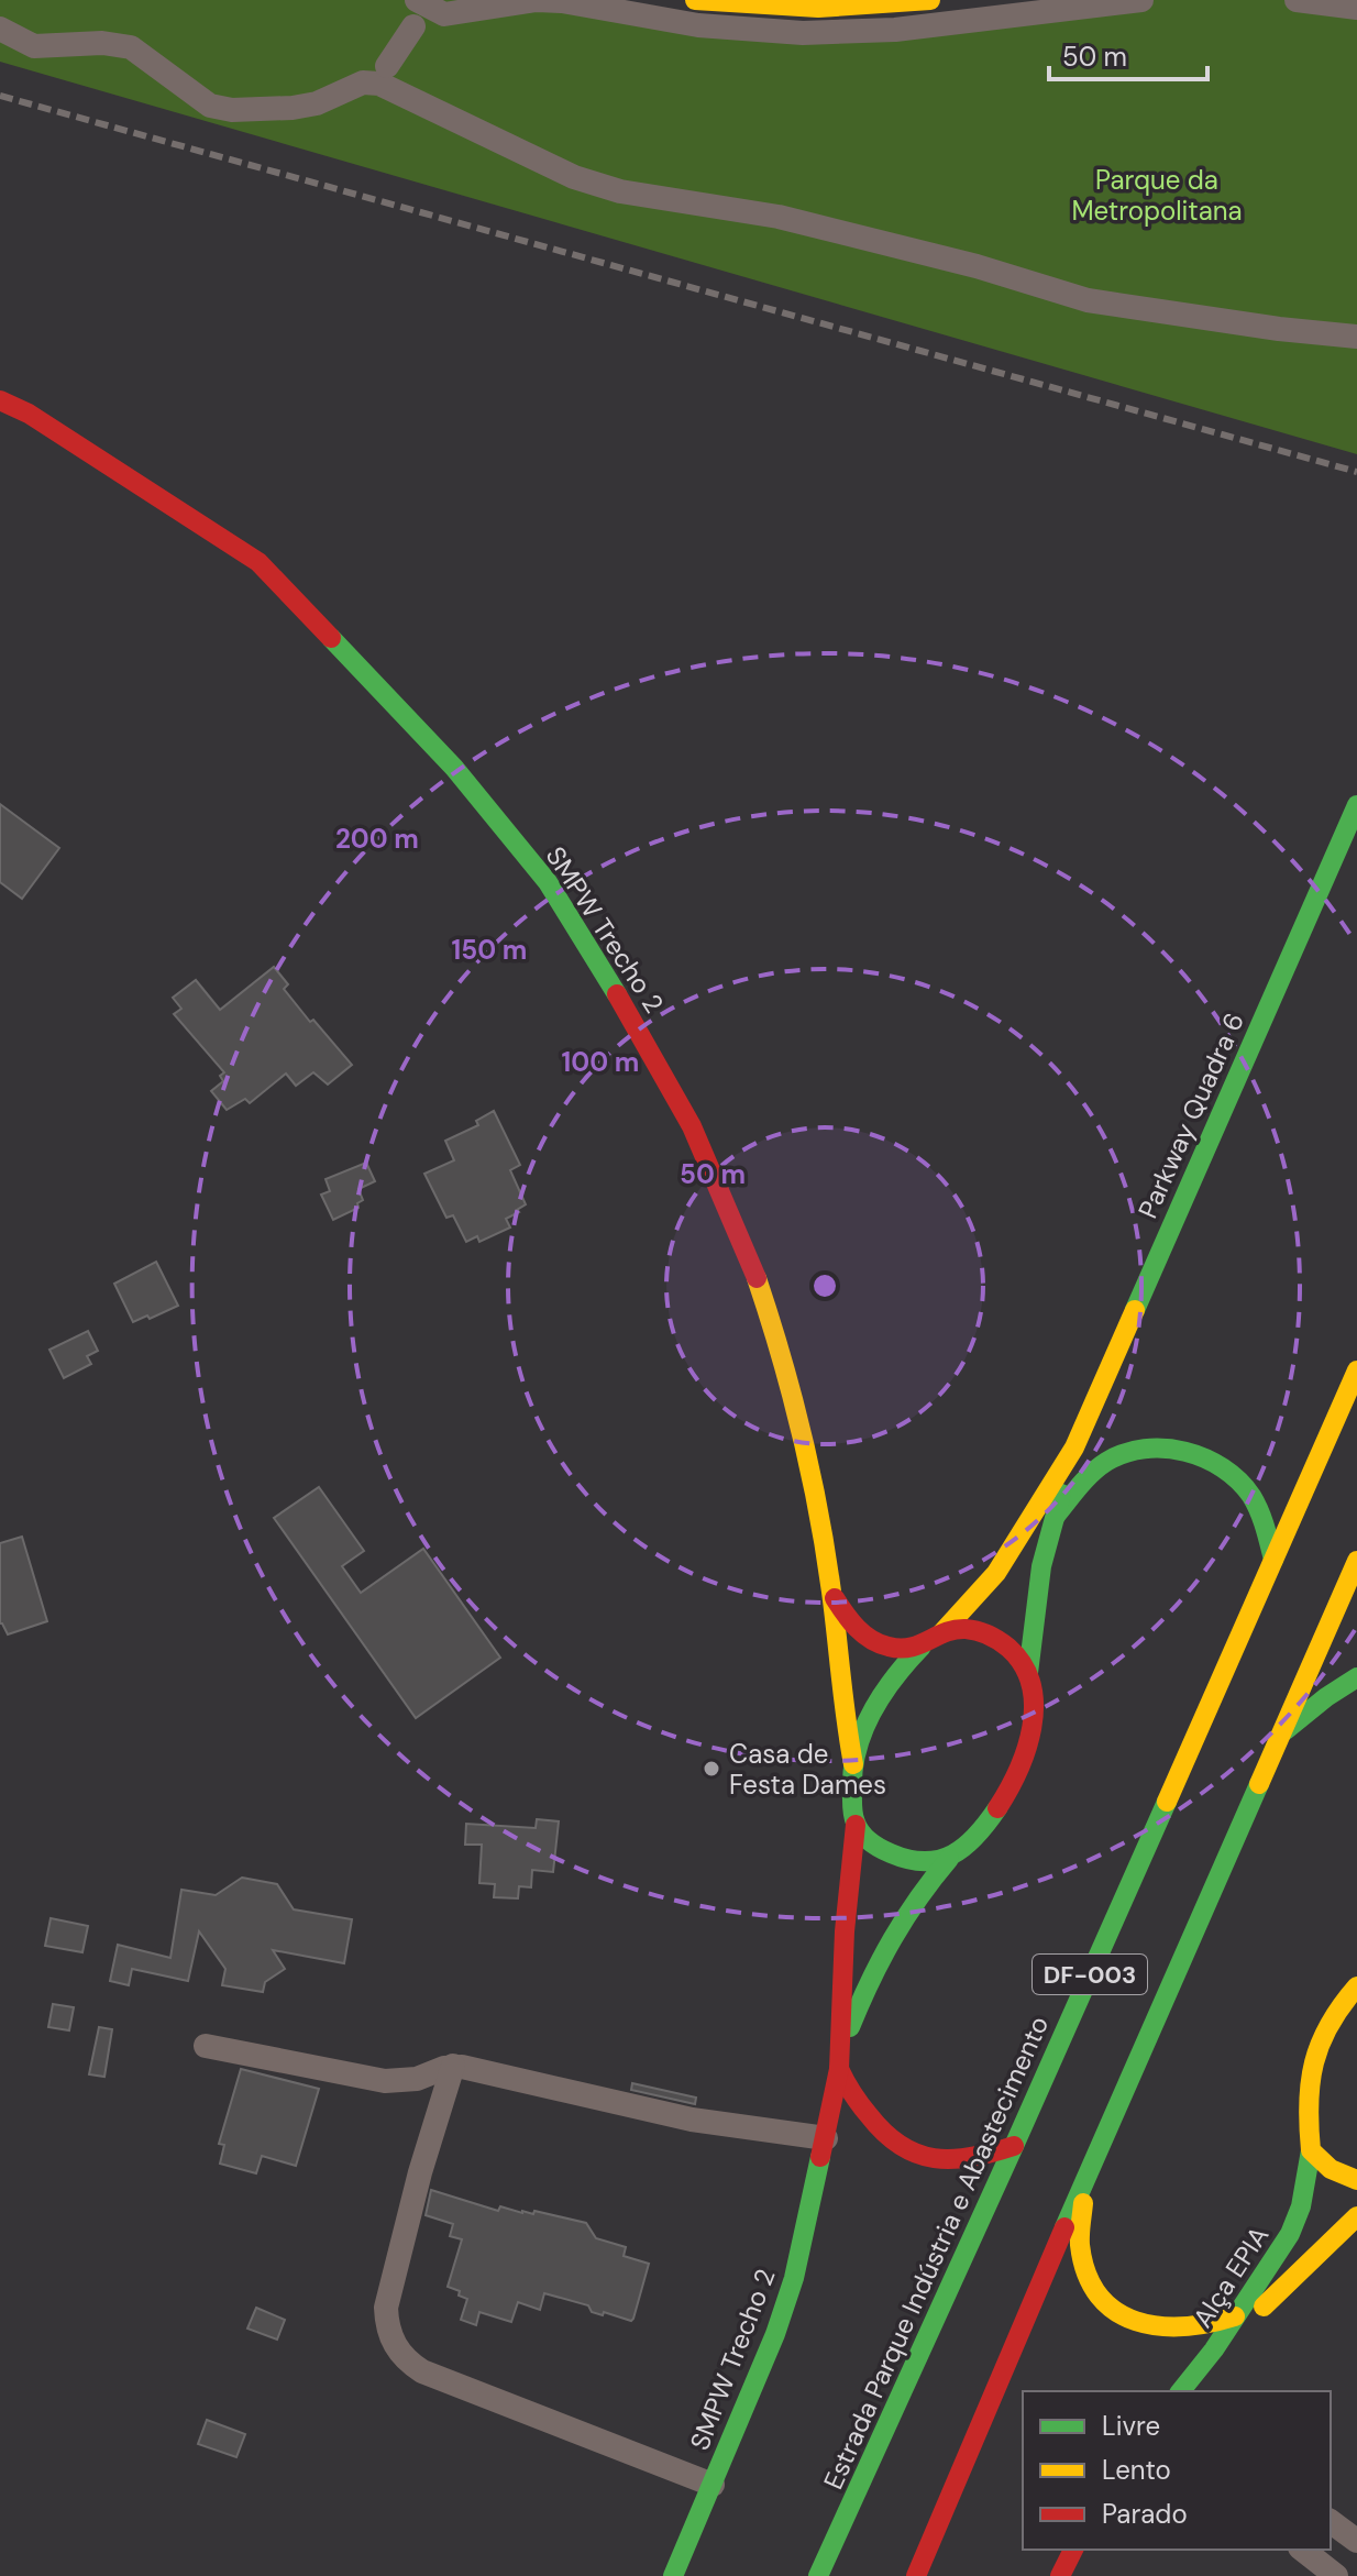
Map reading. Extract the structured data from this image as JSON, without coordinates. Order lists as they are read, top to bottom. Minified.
{"streets":{"main road":["SMPW Trecho 2","Parkway Quadra 6","DF-003","Estrada Parque Indústria e Abastecimento","Alça EPIA"]},"crossings":[["SMPW Trecho 2","Parkway Quadra 6"]],"parks":["Parque da Metropolitana"],"places":["Casa de Festa Dames"],"legend":["Livre","Lento","Parado"],"scale_bar":"50 m","rings":["200 m","150 m","100 m","50 m"]}
